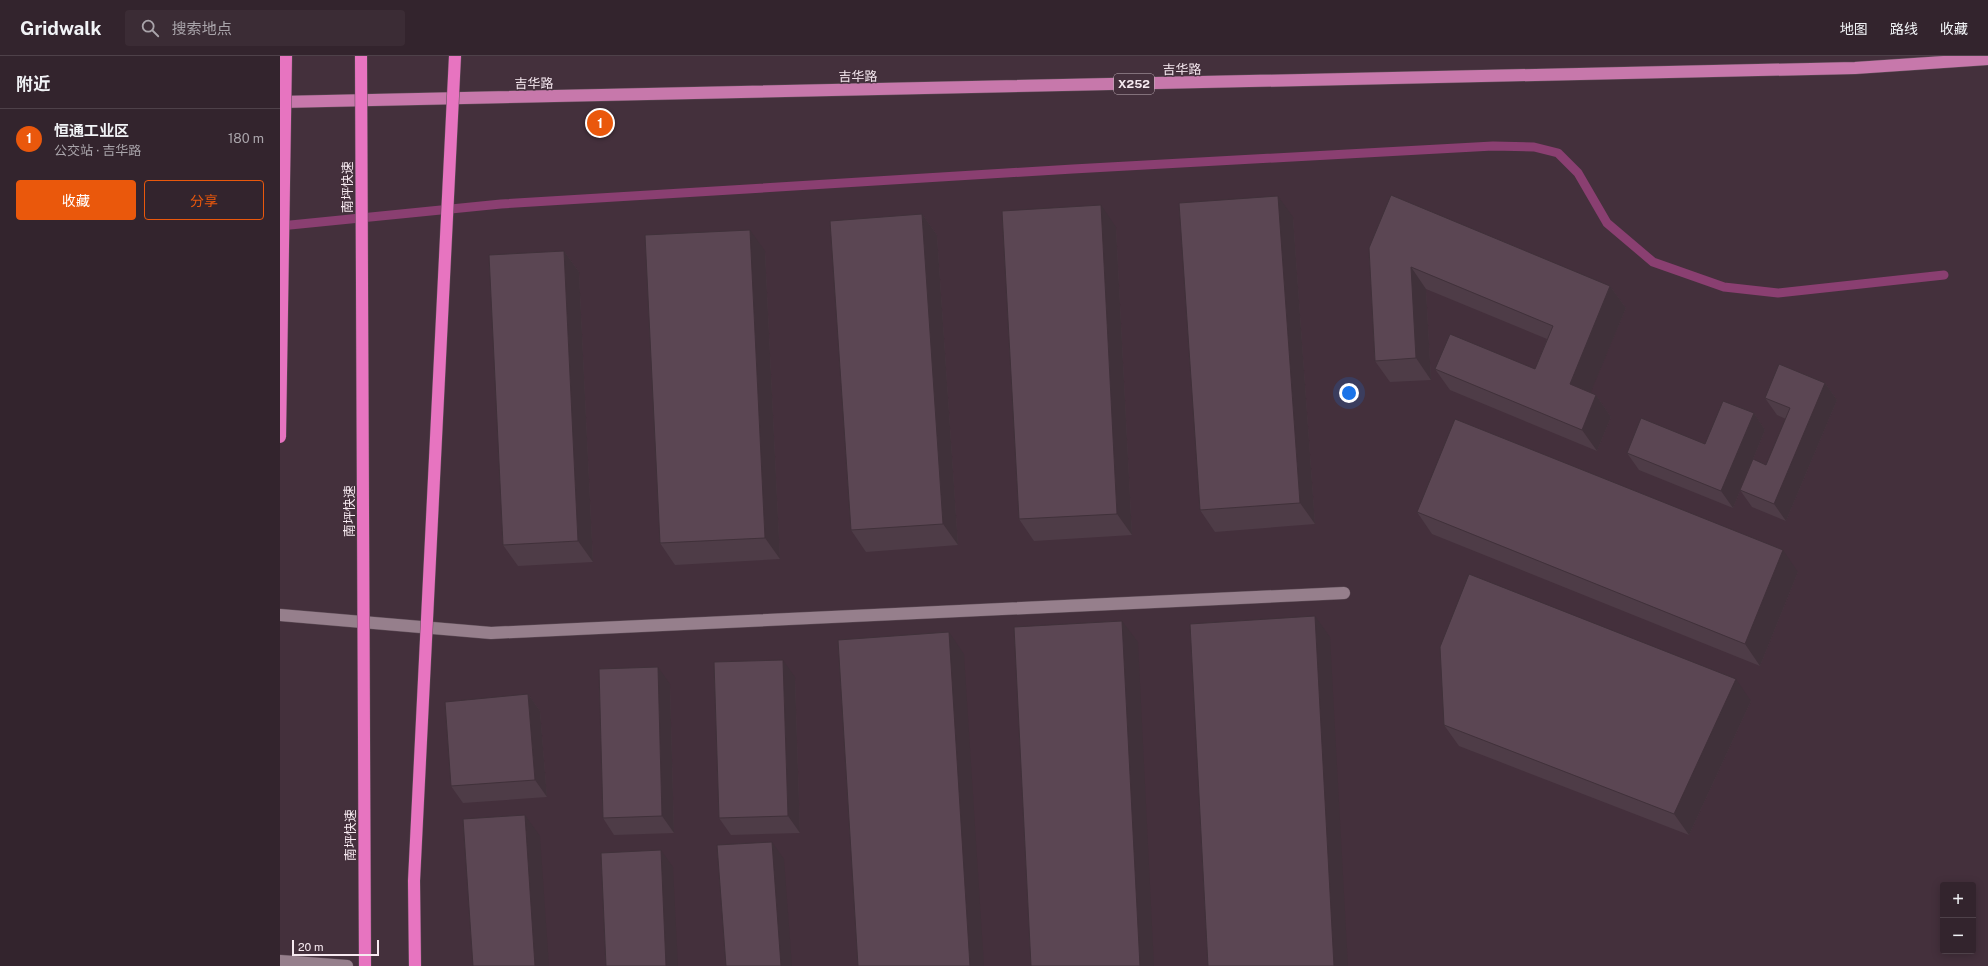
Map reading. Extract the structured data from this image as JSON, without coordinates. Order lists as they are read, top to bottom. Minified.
{"streets":{"highway":["南坪快速"],"main road":["吉华路","X252"]},"scale_bar":"20 m","page":{"header":"Gridwalk","search":"搜索地点","nav":["地图","路线","收藏"],"heading":"附近","list":[{"mark":"1","name":"恒通工业区","note":"公交站 · 吉华路","value":"180 m"}],"pins":"1","buttons":["收藏","分享"],"map_buttons":["+","−"],"scale":"20 m"}}
